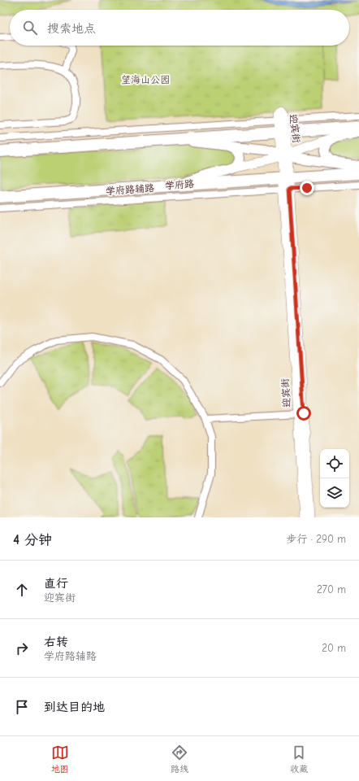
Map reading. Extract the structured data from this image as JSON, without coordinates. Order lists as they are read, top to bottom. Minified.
{"streets":{"highway":["学府路"],"main road":["迎宾街"],"street":["学府路辅路"]},"crossings":[["迎宾街","学府路"],["迎宾街","学府路辅路"],["学府路","学府路辅路"]],"parks":["望海山公园"],"page":{"search":"搜索地点","heading":["4 分钟","步行 · 290 m"],"list":[["直行","迎宾街","270 m"],["右转","学府路辅路","20 m"],"到达目的地"],"nav":["地图","路线","收藏"]}}
